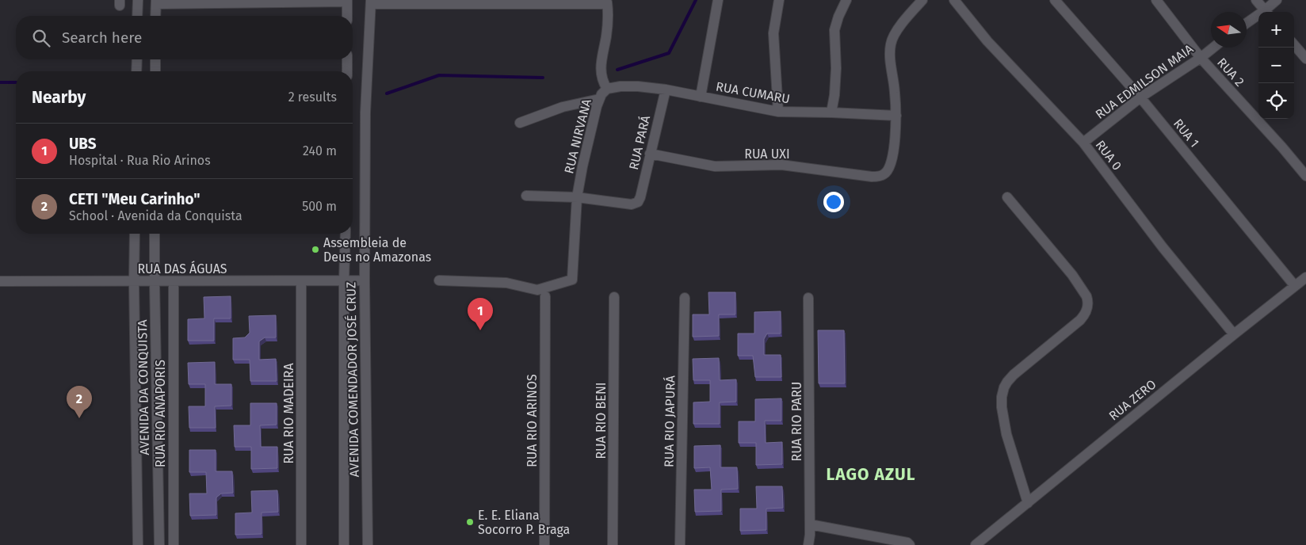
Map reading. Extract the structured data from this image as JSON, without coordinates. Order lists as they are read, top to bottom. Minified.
{"streets":{"street":["RUA 2","RUA EDMILSON MAIA","RUA CUMARU","RUA 1","RUA NIRVANA","RUA PARÁ","RUA UXI","RUA 0","RUA DAS ÁGUAS","AVENIDA COMENDADOR JOSÉ CRUZ","AVENIDA DA CONQUISTA","RUA ZERO","RUA RIO ANAPORIS","RUA RIO MADEIRA","RUA RIO ARINOS","RUA RIO BENI","RUA RIO JAPURÁ","RUA RIO PARU"]},"crossings":[["RUA 2","RUA EDMILSON MAIA"],["RUA EDMILSON MAIA","RUA 1"],["RUA EDMILSON MAIA","RUA 0"],["RUA CUMARU","RUA NIRVANA"],["RUA CUMARU","RUA PARÁ"],["RUA CUMARU","RUA UXI"],["RUA 1","RUA ZERO"],["RUA NIRVANA","RUA PARÁ"],["RUA PARÁ","RUA UXI"],["RUA 0","RUA ZERO"],["RUA DAS ÁGUAS","AVENIDA COMENDADOR JOSÉ CRUZ"],["RUA DAS ÁGUAS","AVENIDA DA CONQUISTA"],["RUA DAS ÁGUAS","RUA RIO ANAPORIS"],["RUA DAS ÁGUAS","RUA RIO MADEIRA"]],"districts":["LAGO AZUL"],"places":["Assembleia de Deus no Amazonas","E. E. Eliana Socorro P. Braga"],"north":"left","page":{"map_buttons":["+","−"],"search":"Search here","heading":["Nearby","2 results"],"list":[{"mark":"1","name":"UBS","note":"Hospital · Rua Rio Arinos","value":"240 m"},{"mark":"2","name":"CETI \"Meu Carinho\"","note":"School · Avenida da Conquista","value":"500 m"}],"pins":["1","2"]}}
